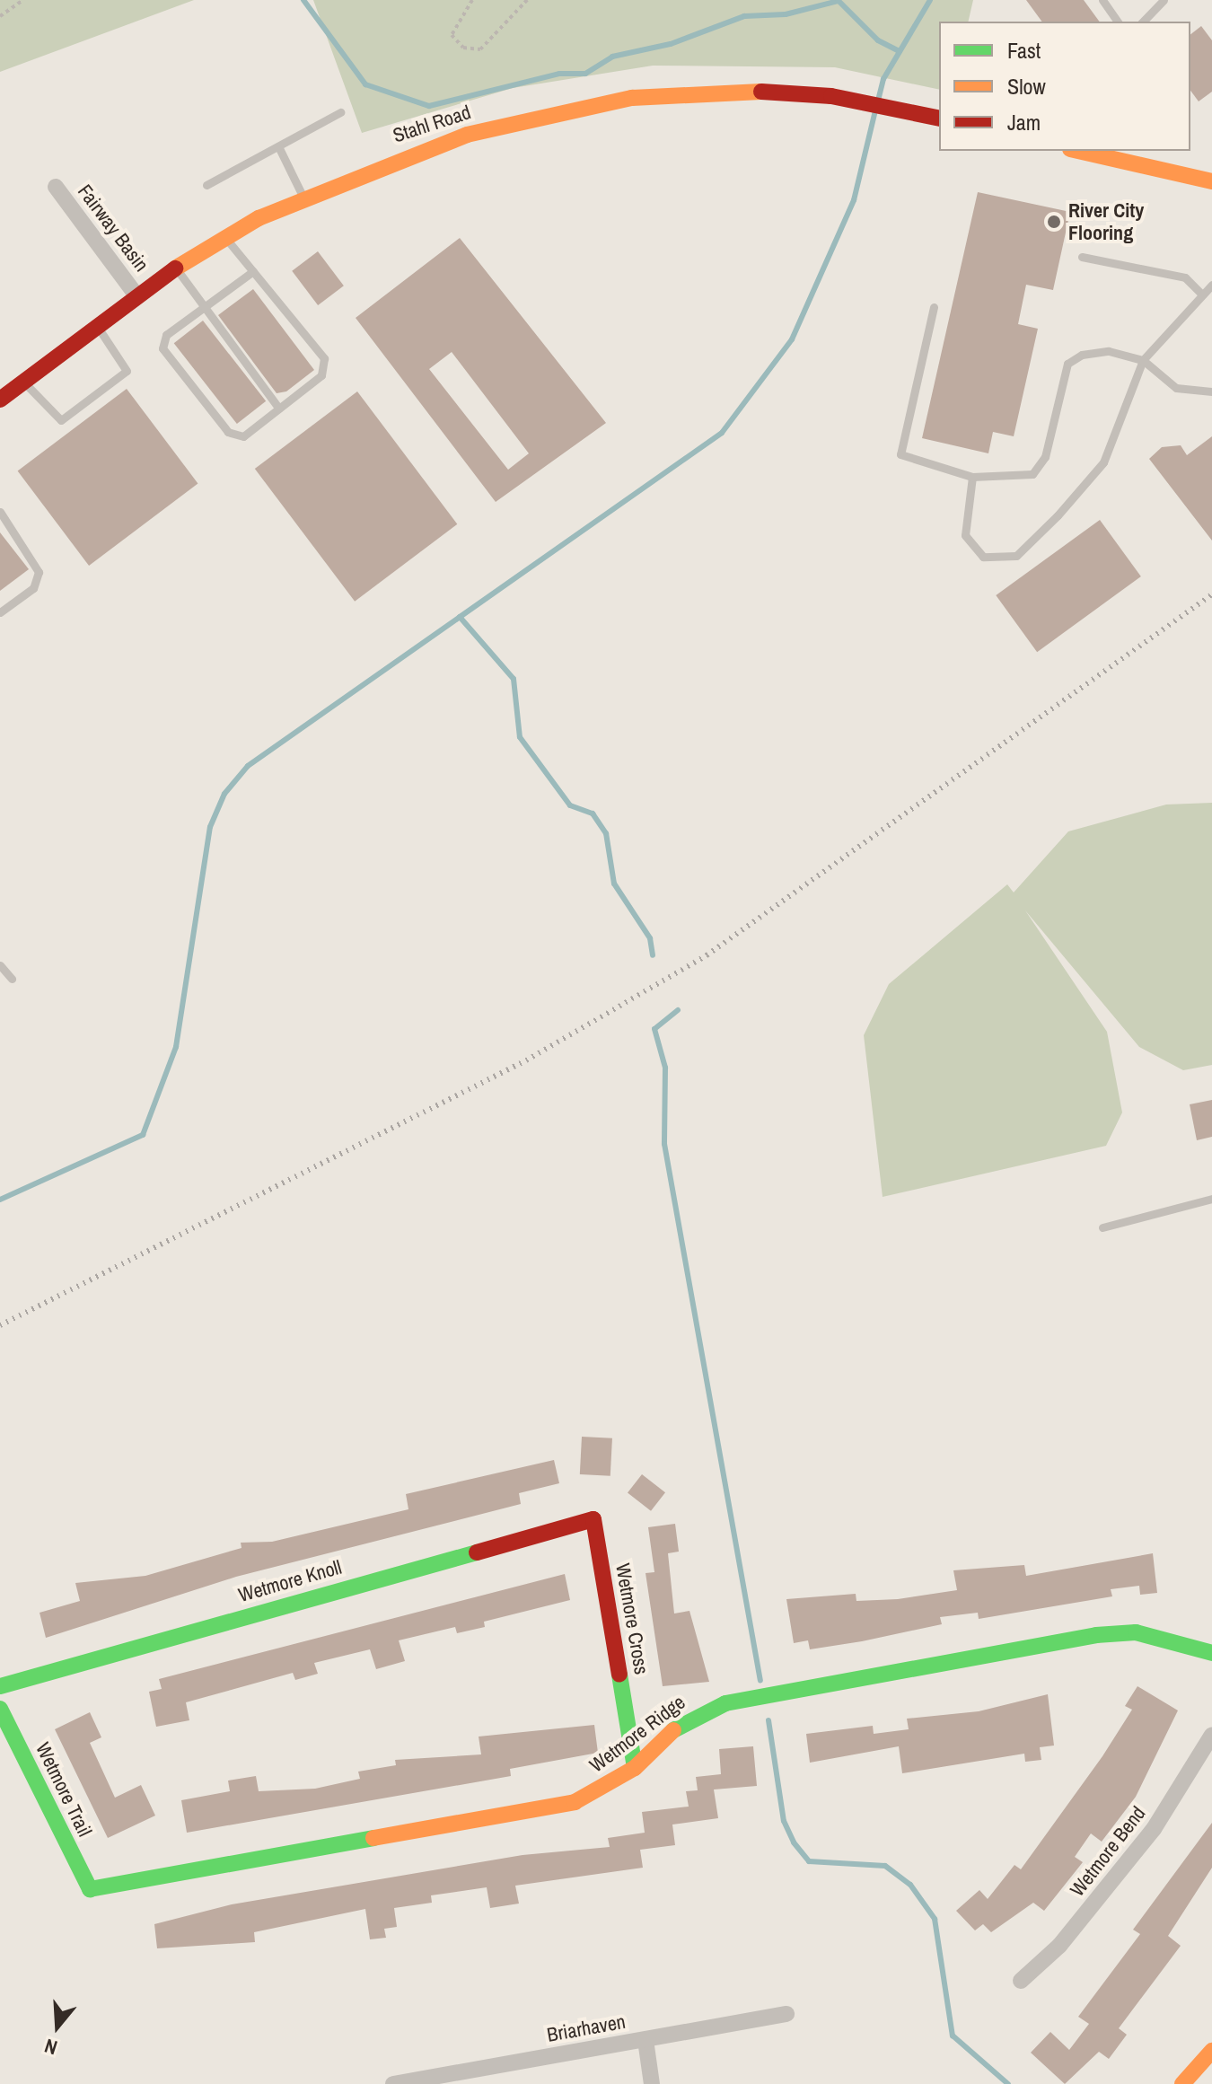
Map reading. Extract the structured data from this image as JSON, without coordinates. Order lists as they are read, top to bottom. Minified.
{"streets":{"street":["Stahl Road","Fairway Basin","Wetmore Knoll","Wetmore Cross","Wetmore Ridge","Wetmore Trail","Wetmore Bend","Briarhaven"]},"crossings":[["Stahl Road","Fairway Basin"],["Wetmore Knoll","Wetmore Cross"],["Wetmore Cross","Wetmore Ridge"],["Wetmore Ridge","Wetmore Trail"]],"places":["River City Flooring"],"legend":["Fast","Slow","Jam"],"north":"bottom"}
